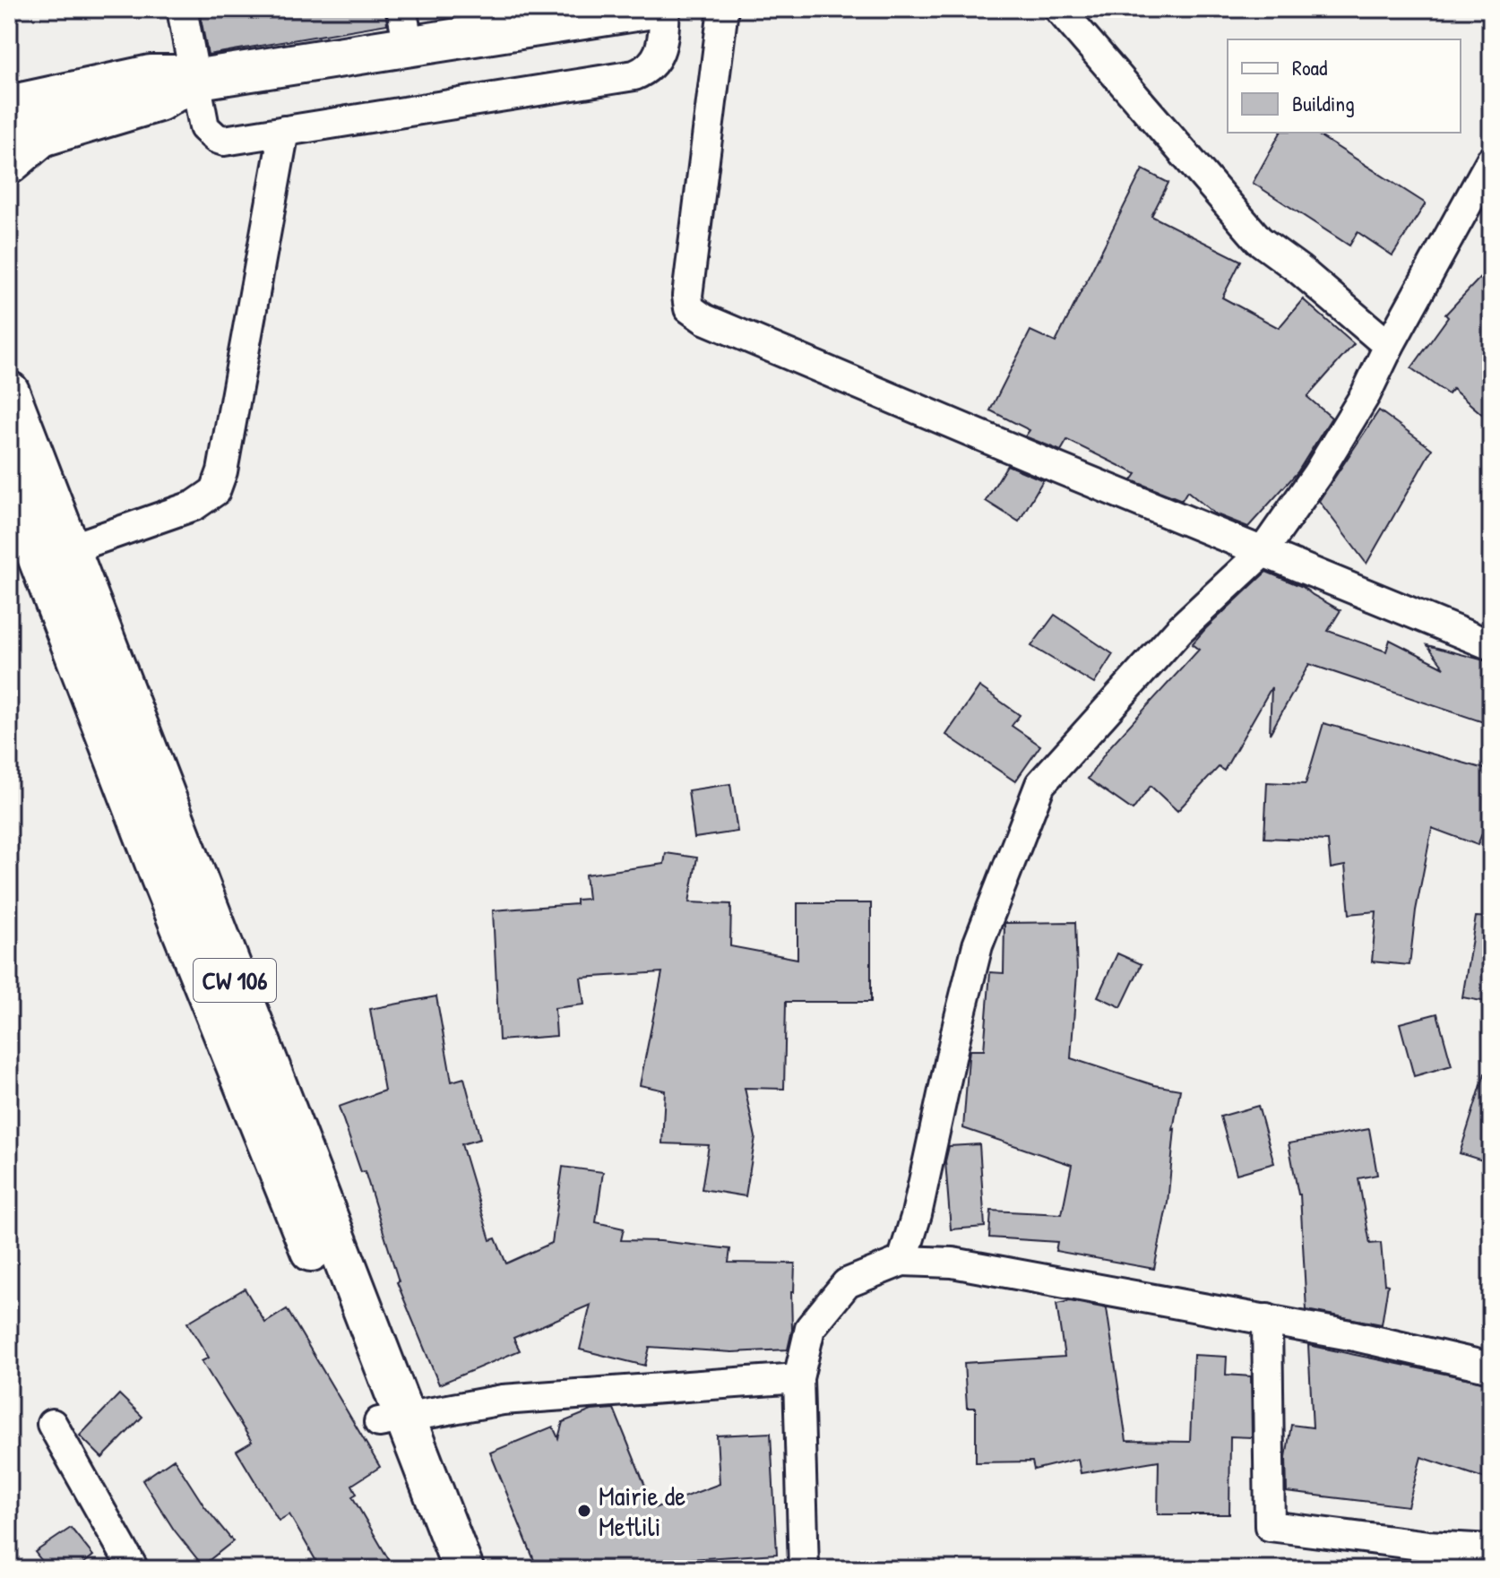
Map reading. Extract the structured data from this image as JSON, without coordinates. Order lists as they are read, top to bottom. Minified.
{"streets":{"main road":["CW 106"]},"places":["Mairie de Metlili"],"legend":["Road","Building"]}
